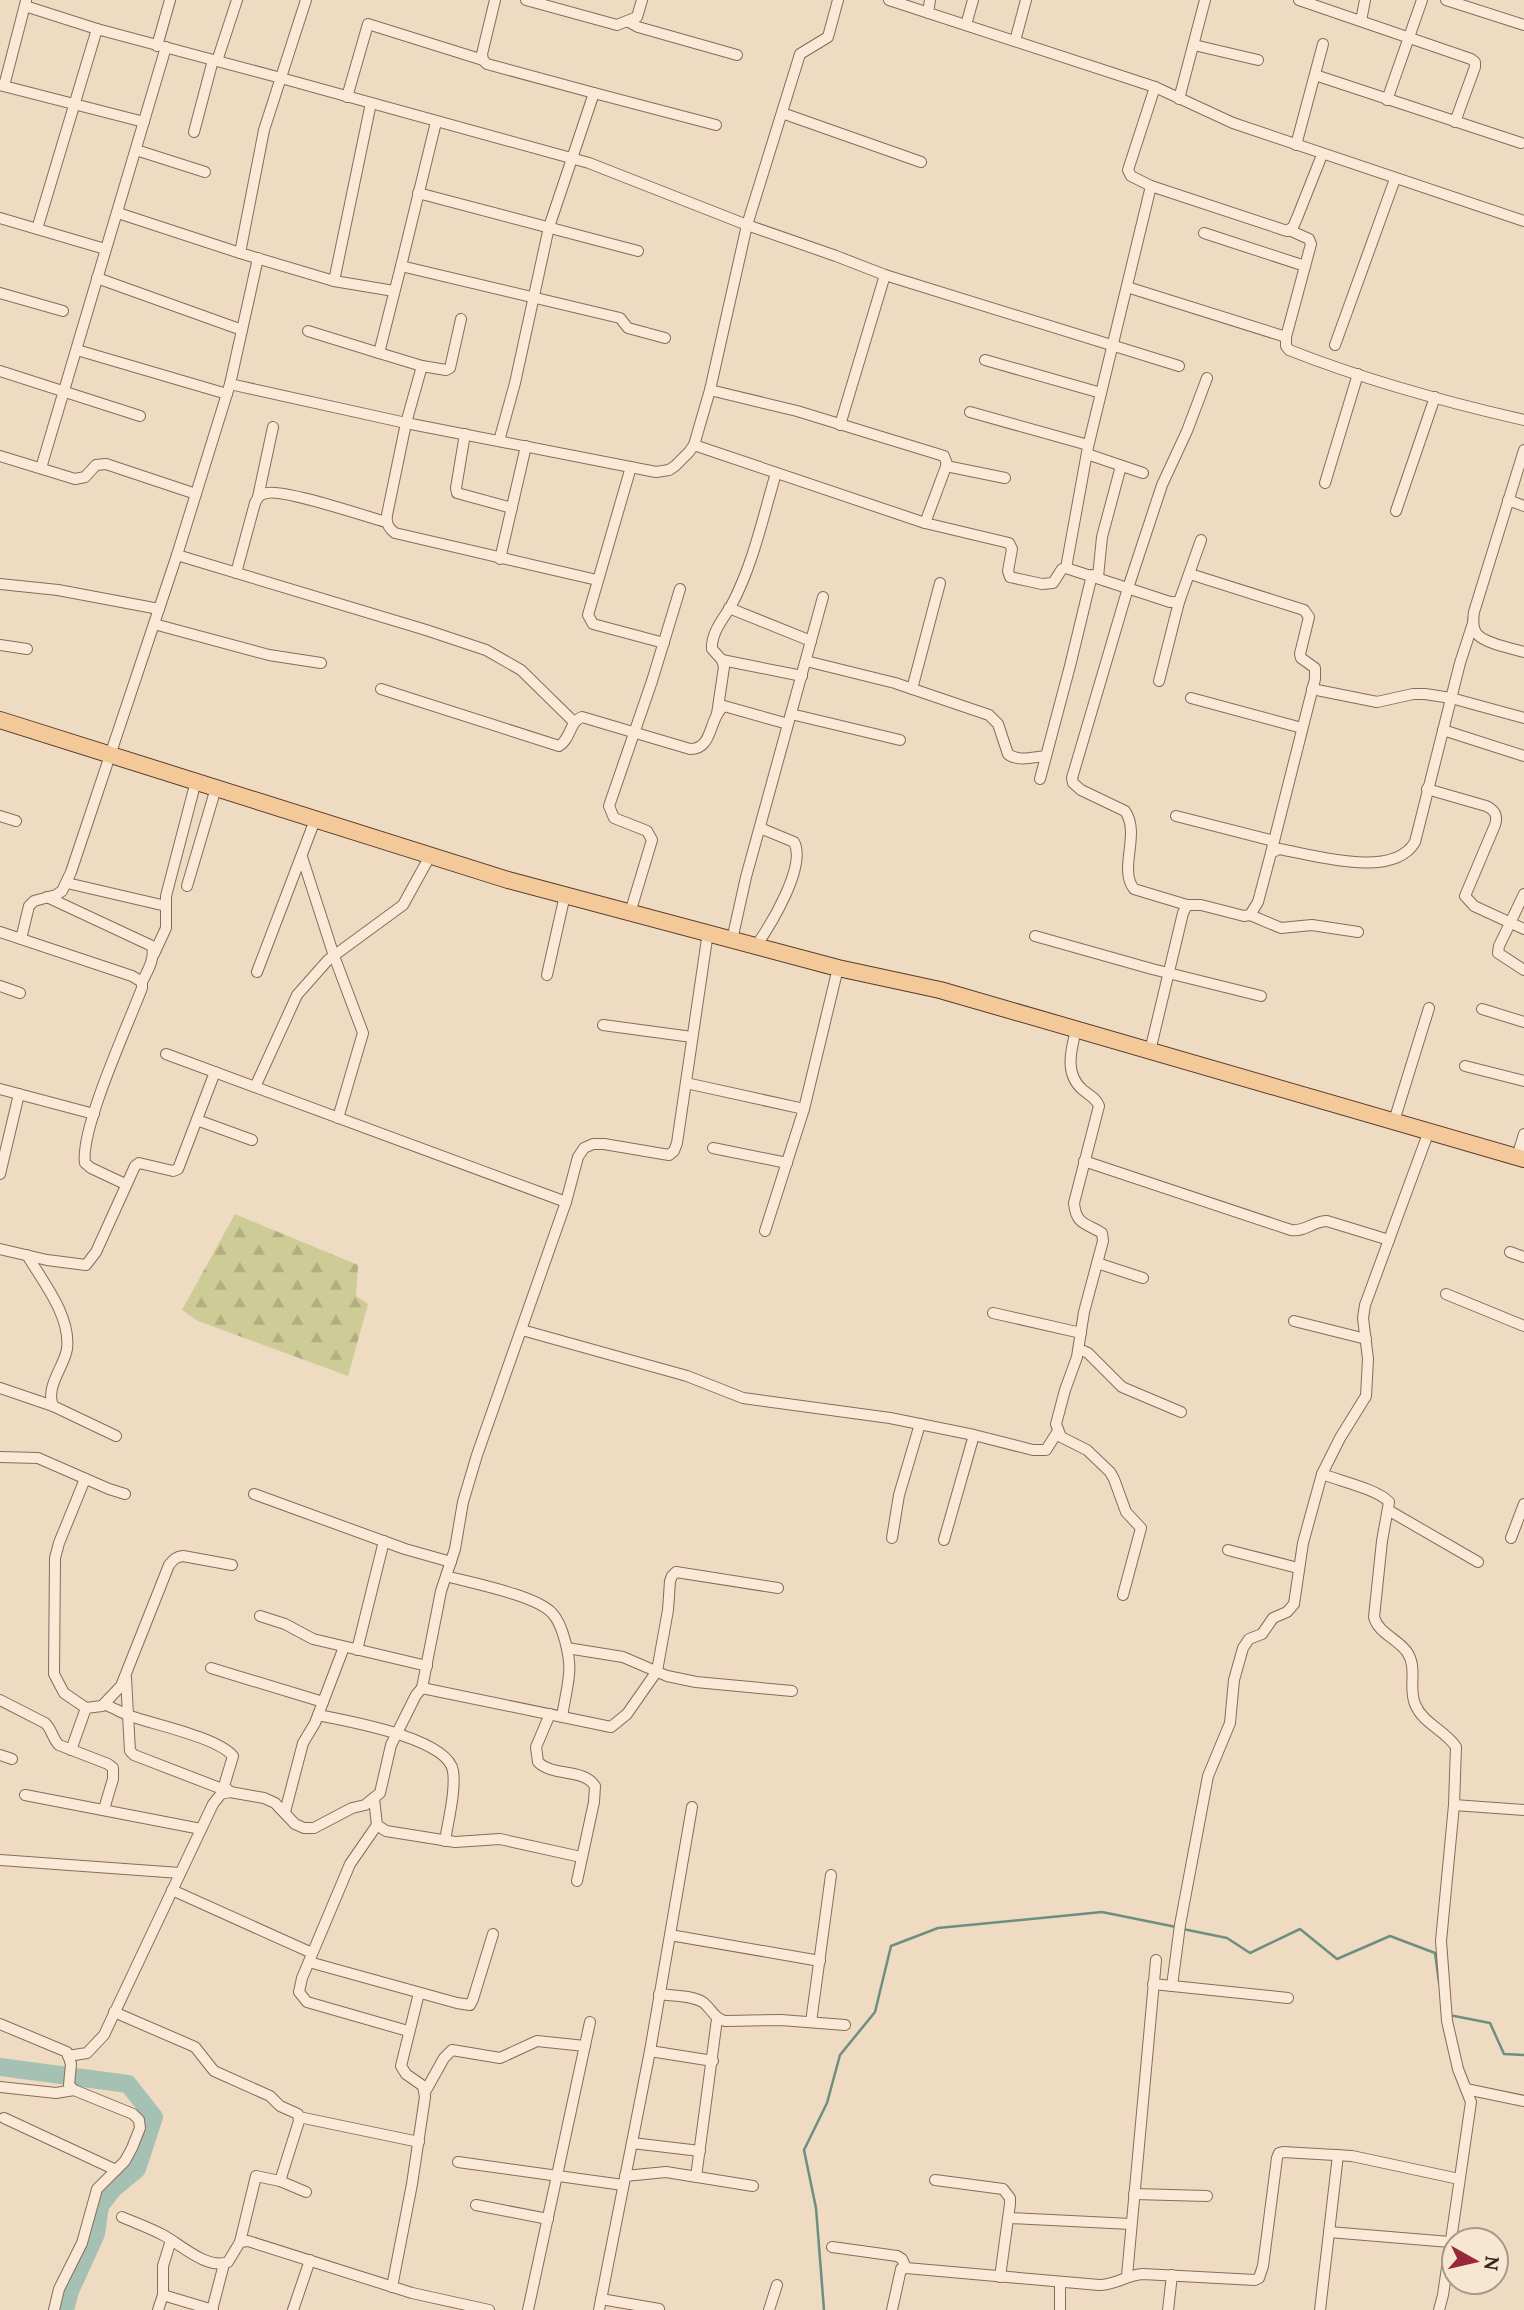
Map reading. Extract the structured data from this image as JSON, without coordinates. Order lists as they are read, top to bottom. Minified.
{"north":"right"}
